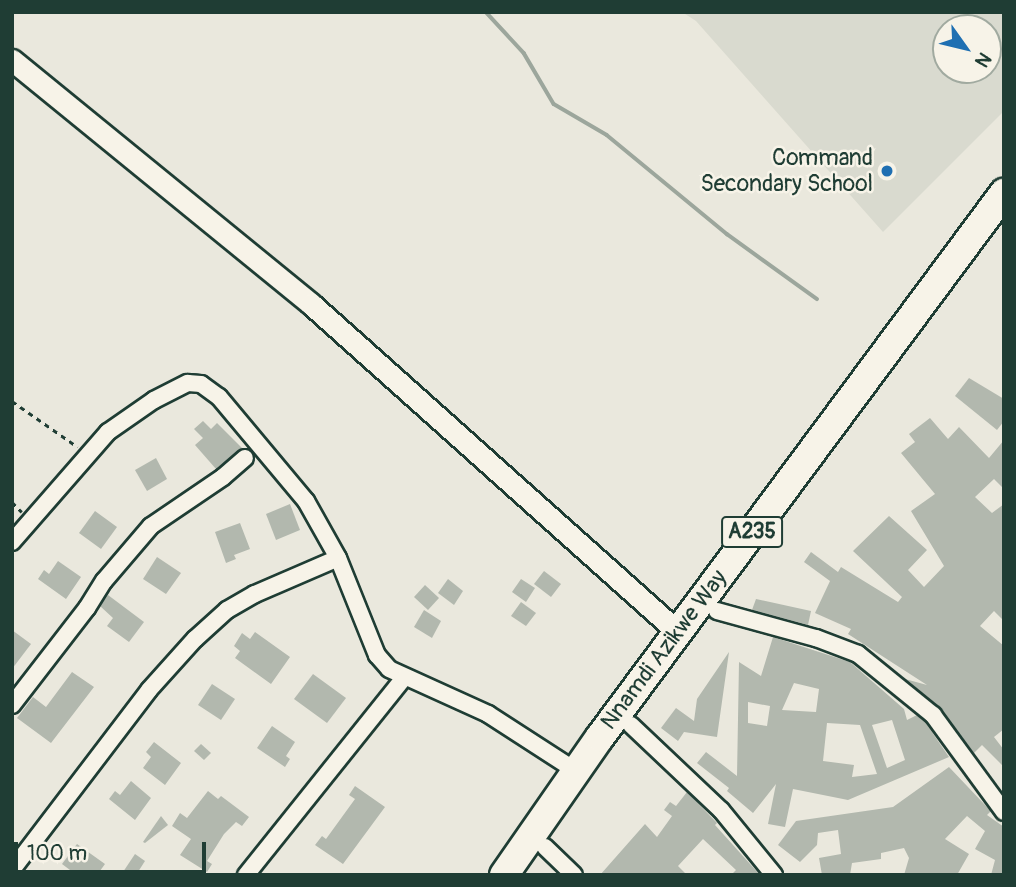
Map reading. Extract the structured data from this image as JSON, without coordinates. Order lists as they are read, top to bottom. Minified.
{"streets":{"highway":["A235","Nnamdi Azikwe Way"]},"places":["Command Secondary School"],"scale_bar":"100 m","north":"bottom right"}
